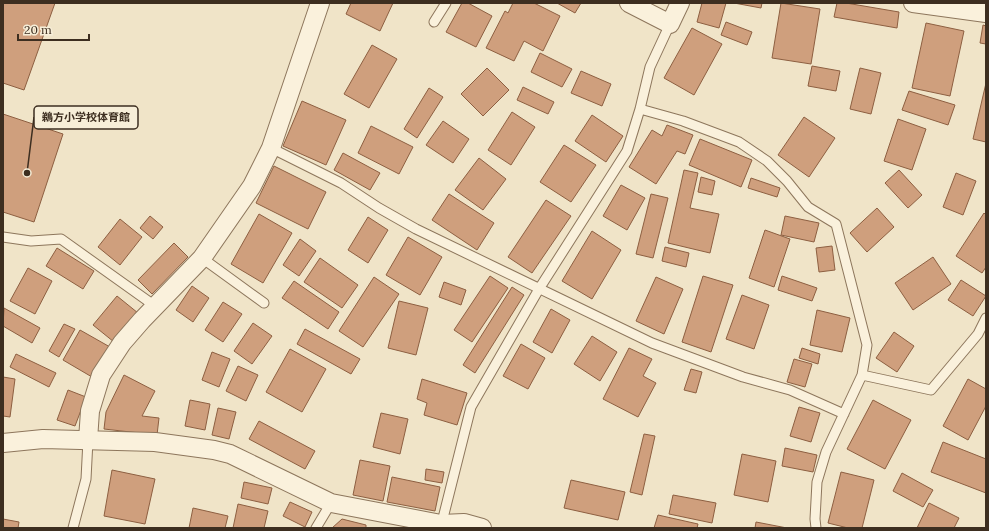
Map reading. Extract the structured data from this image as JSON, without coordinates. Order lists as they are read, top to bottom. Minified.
{"places":["鵜方小学校体育館"],"scale_bar":"20 m"}
